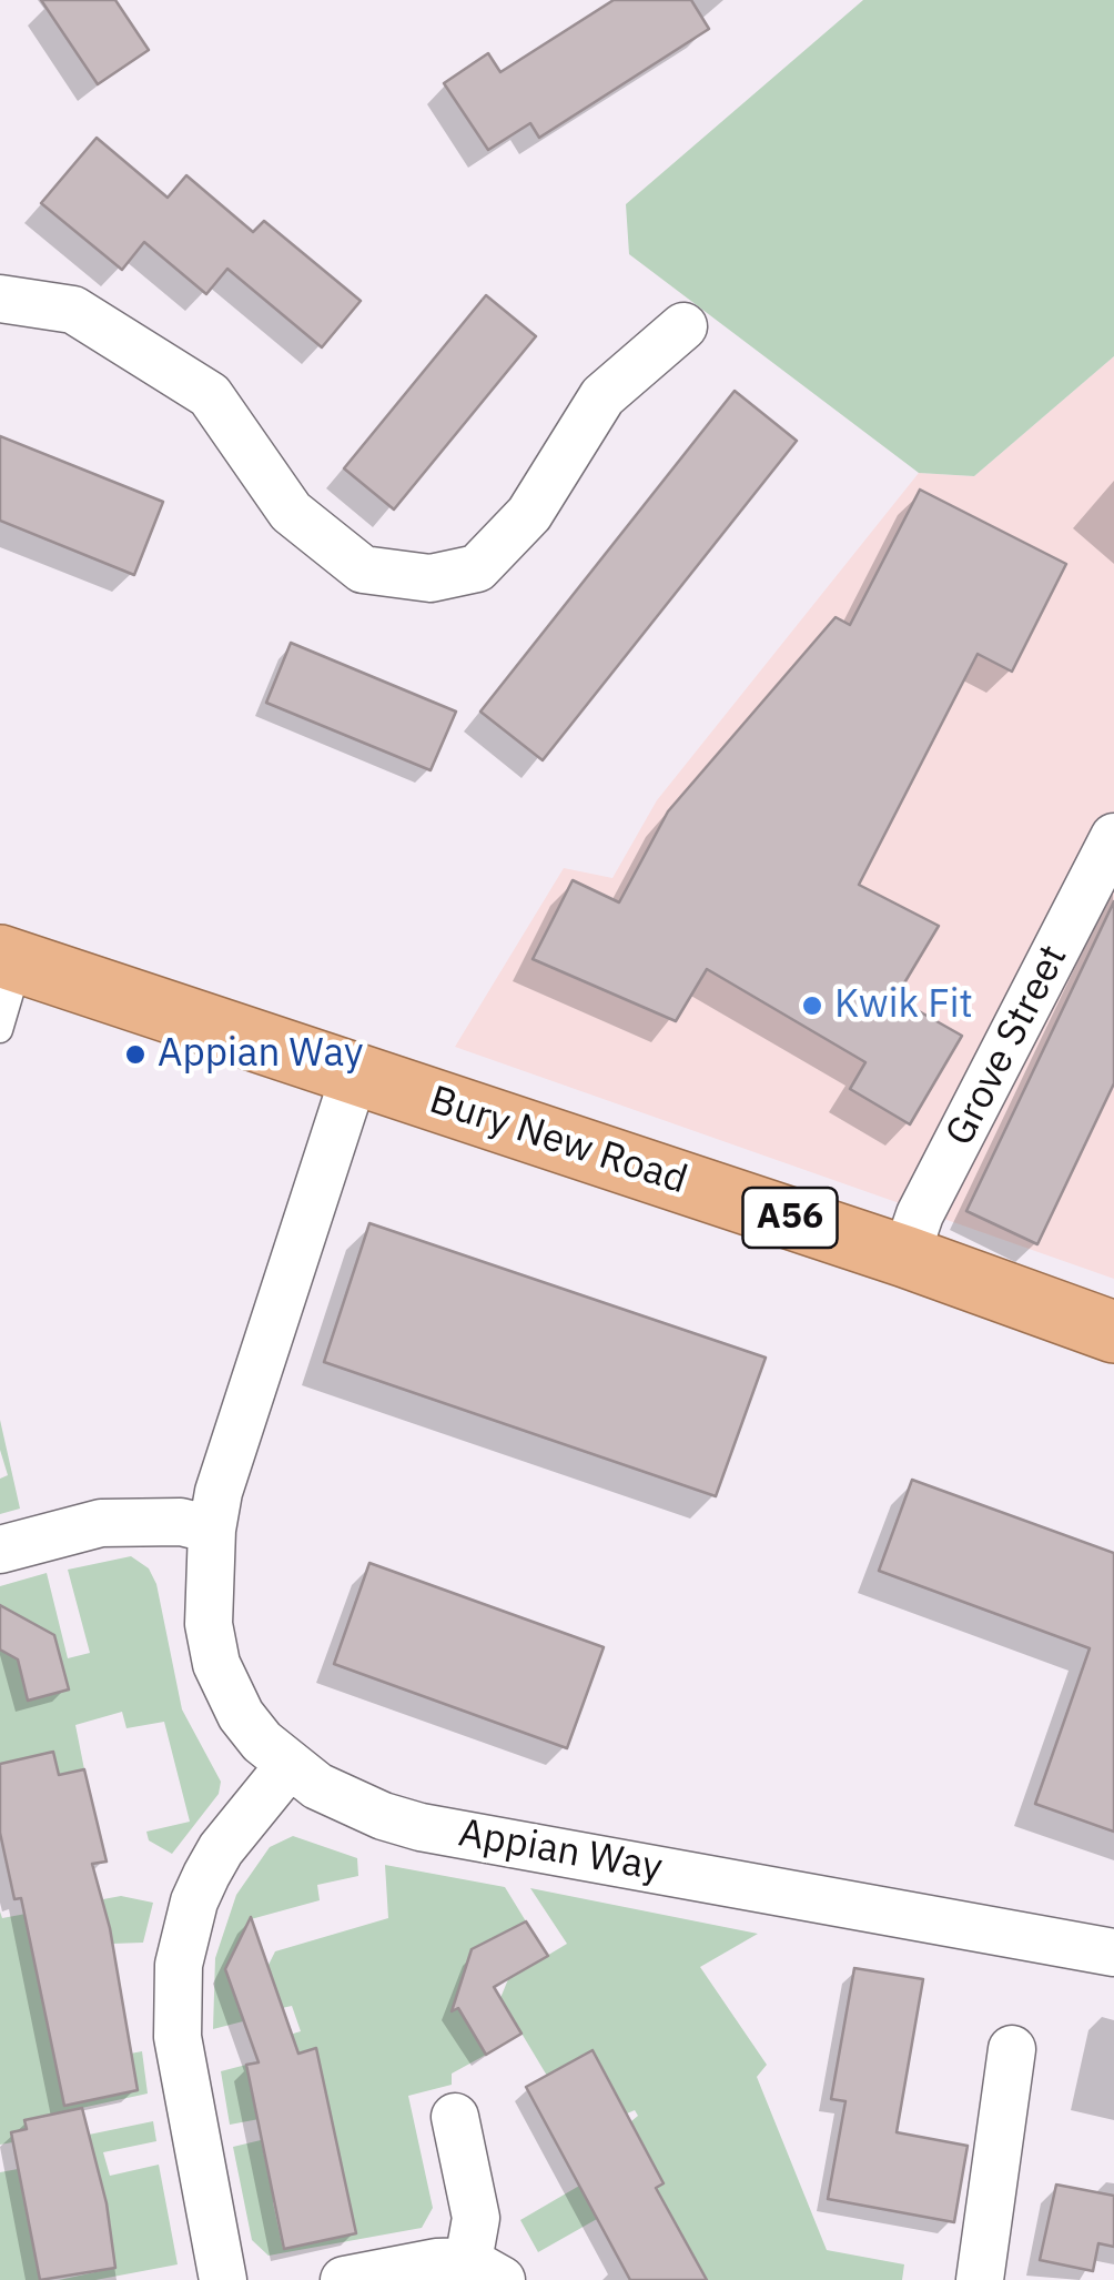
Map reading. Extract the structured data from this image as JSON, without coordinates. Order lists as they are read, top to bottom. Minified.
{"streets":{"highway":["Bury New Road","A56"],"street":["Grove Street","Appian Way"]},"crossings":[["Grove Street","Bury New Road"],["Bury New Road","Appian Way"]],"places":["Kwik Fit","Appian Way"]}
